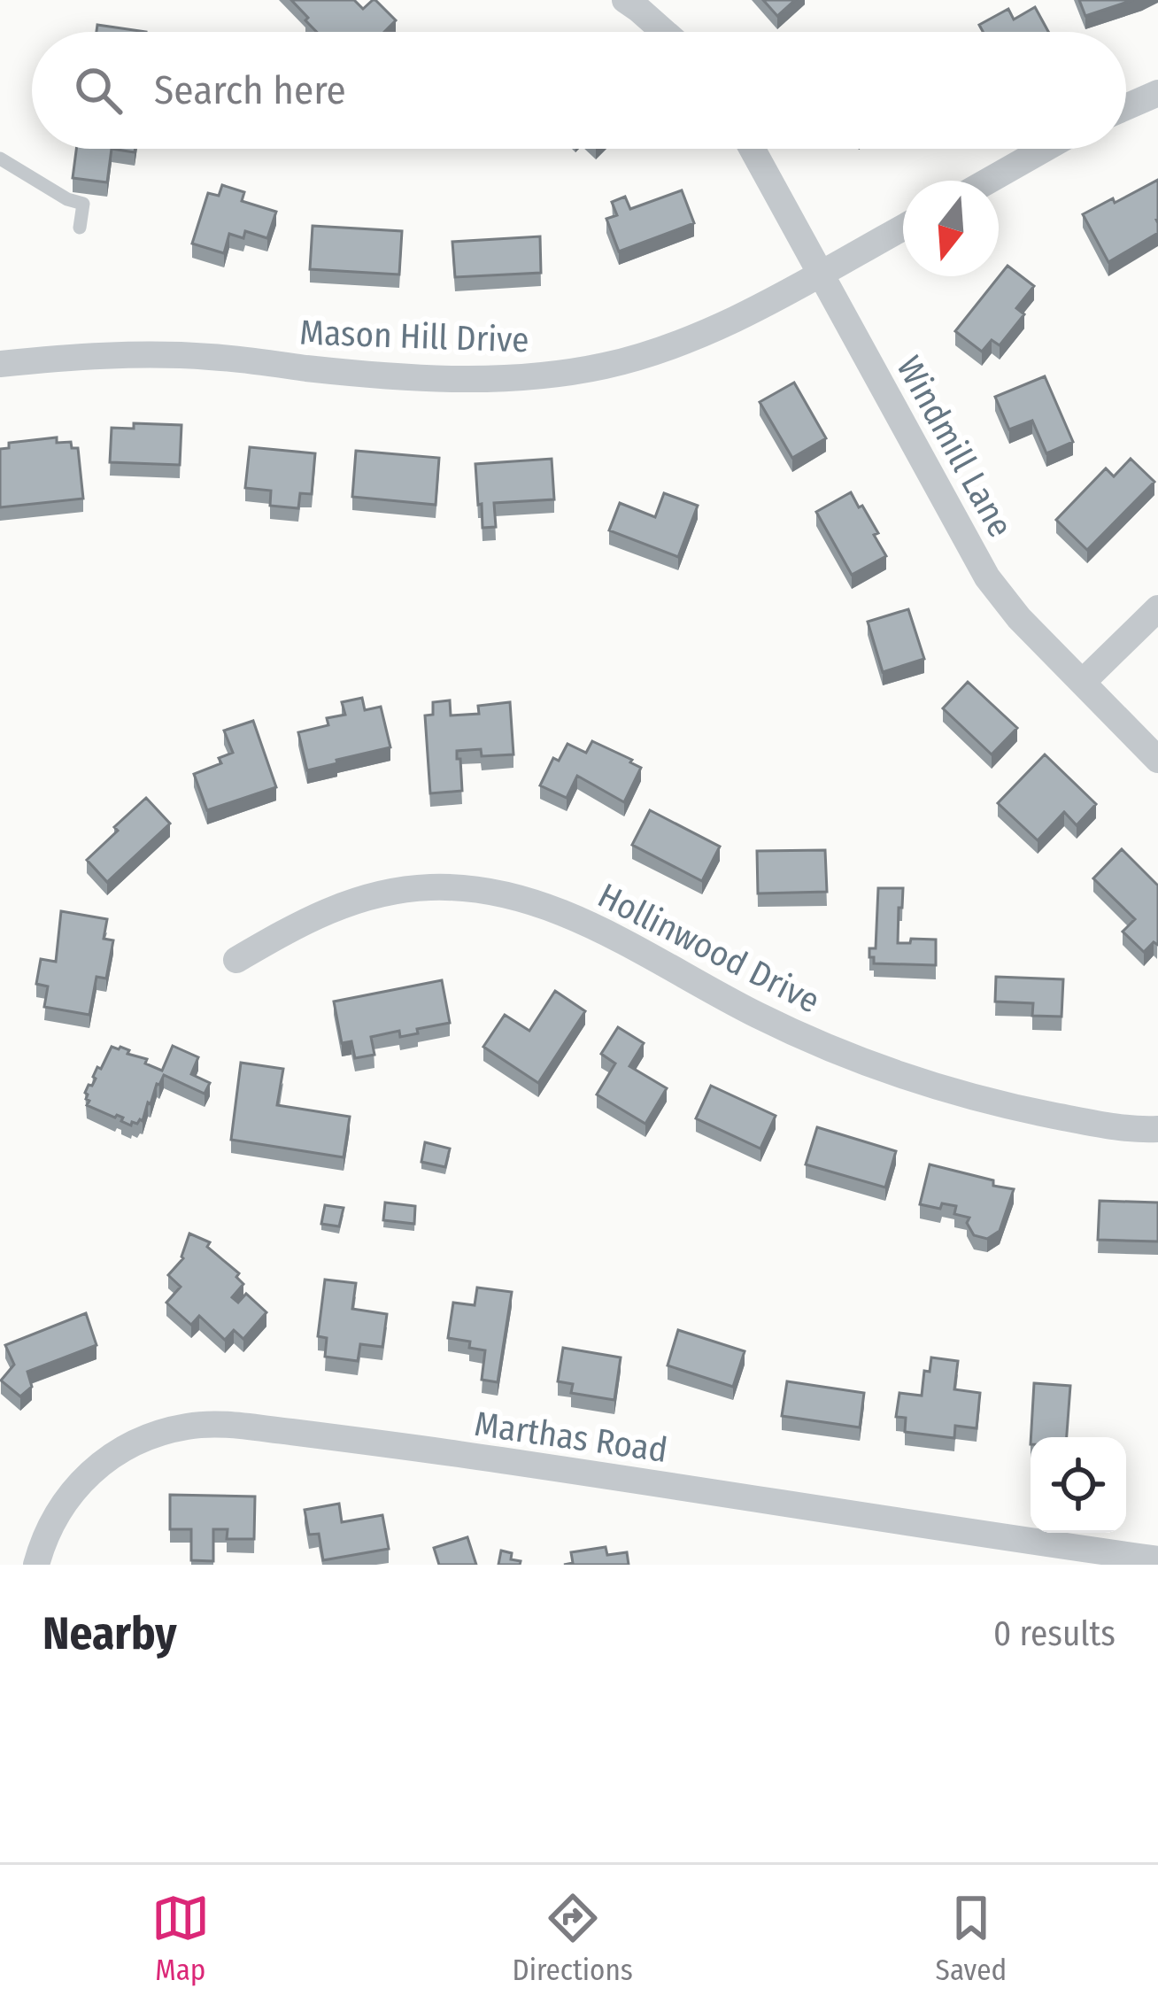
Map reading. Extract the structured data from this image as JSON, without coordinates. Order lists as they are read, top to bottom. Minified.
{"streets":{"street":["Mason Hill Drive","Windmill Lane","Hollinwood Drive","Marthas Road"]},"crossings":[["Mason Hill Drive","Windmill Lane"]],"north":"bottom","page":{"search":"Search here","heading":["Nearby","0 results"],"nav":["Map","Directions","Saved"]}}
